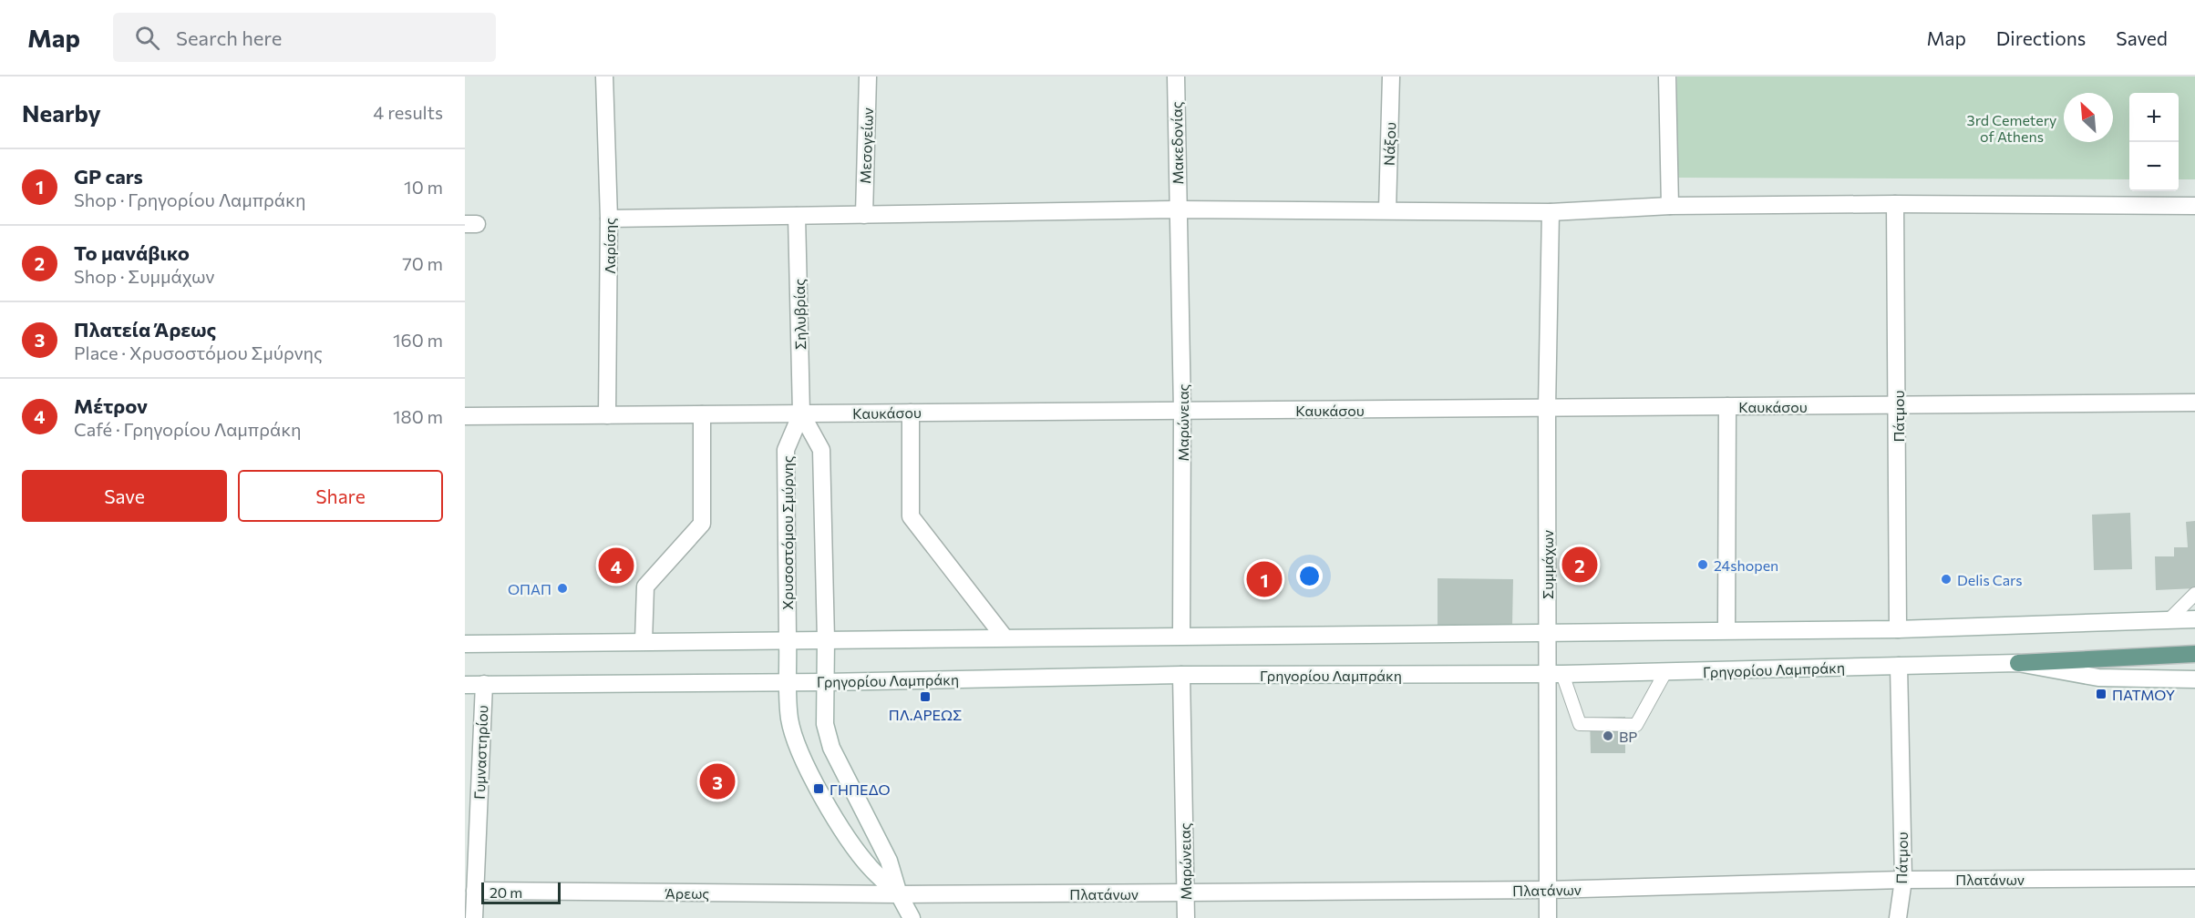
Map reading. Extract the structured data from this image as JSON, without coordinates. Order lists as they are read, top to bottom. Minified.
{"streets":{"street":["Μακεδονίας","Νάξου","Μεσογείων","Λαρίσης","Σηλυβρίας","Καυκάσου","Πάτμου","Μαρώνειας","Χρυσοστόμου Σμύρνης","Συμμάχων","Γρηγορίου Λαμπράκη","Γυμναστηρίου","Πλατάνων","Άρεως"]},"crossings":[["Μακεδονίας","Μαρώνειας"],["Λαρίσης","Καυκάσου"],["Σηλυβρίας","Καυκάσου"],["Σηλυβρίας","Χρυσοστόμου Σμύρνης"],["Καυκάσου","Πάτμου"],["Καυκάσου","Μαρώνειας"],["Καυκάσου","Χρυσοστόμου Σμύρνης"],["Καυκάσου","Συμμάχων"],["Πάτμου","Γρηγορίου Λαμπράκη"],["Πάτμου","Πλατάνων"],["Μαρώνειας","Γρηγορίου Λαμπράκη"],["Μαρώνειας","Πλατάνων"],["Χρυσοστόμου Σμύρνης","Γρηγορίου Λαμπράκη"],["Χρυσοστόμου Σμύρνης","Πλατάνων"],["Χρυσοστόμου Σμύρνης","Άρεως"],["Συμμάχων","Γρηγορίου Λαμπράκη"],["Συμμάχων","Πλατάνων"],["Γρηγορίου Λαμπράκη","Γυμναστηρίου"],["Γυμναστηρίου","Άρεως"],["Πλατάνων","Άρεως"]],"parks":["3rd Cemetery of Athens"],"places":{"other":["24shopen","Delis Cars","ΟΠΑΠ","BP"],"transit":["ΠΑΤΜΟΥ","ΠΛ.ΑΡΕΩΣ","ΓΗΠΕΔΟ"]},"scale_bar":"20 m","north":"top left","page":{"header":"Map","search":"Search here","nav":["Map","Directions","Saved"],"heading":["Nearby","4 results"],"map_buttons":["+","−"],"list":[{"mark":"1","name":"GP cars","note":"Shop · Γρηγορίου Λαμπράκη","value":"10 m"},{"mark":"2","name":"Το μανάβικο","note":"Shop · Συμμάχων","value":"70 m"},{"mark":"3","name":"Πλατεία Άρεως","note":"Place · Χρυσοστόμου Σμύρνης","value":"160 m"},{"mark":"4","name":"Μέτρον","note":"Café · Γρηγορίου Λαμπράκη","value":"180 m"}],"buttons":["Save","Share"],"pins":["2","4","1","3"],"scale":"20 m"}}
